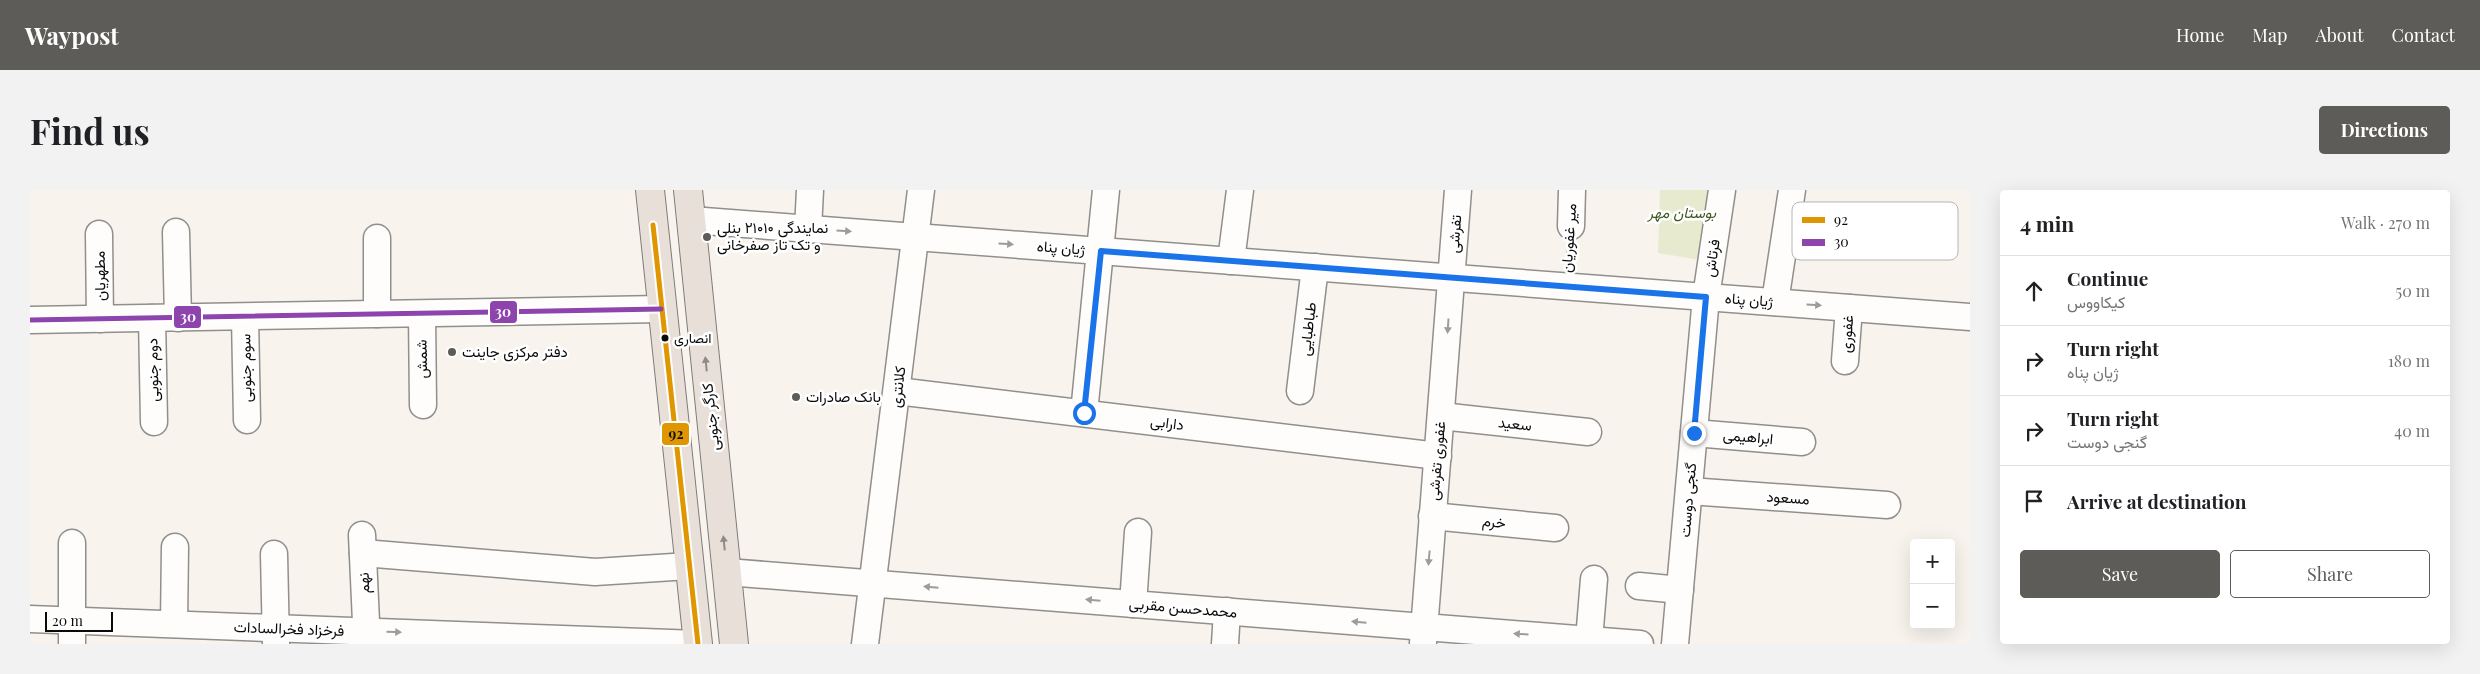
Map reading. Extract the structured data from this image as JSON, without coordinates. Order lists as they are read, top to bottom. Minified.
{"streets":{"main road":["کارگر جنوبی"],"street":["تفرشی","میر غفوریان","ژیان پناه","فرتاش","مطهریان","طباطبایی","غفوری","شمش","سوم جنوبی","دوم جنوبی","کلانتری","دارابی","سعید","ابراهیمی","غفوری تفرشی","مسعود","گنجی دوست","خرم","نهم","محمدحسن مقربی","فرخزاد فخرالسادات"]},"crossings":[["تفرشی","ژیان پناه"],["تفرشی","غفوری تفرشی"],["میر غفوریان","ژیان پناه"],["ژیان پناه","فرتاش"],["ژیان پناه","طباطبایی"],["ژیان پناه","غفوری"],["ژیان پناه","کلانتری"],["ژیان پناه","کارگر جنوبی"],["ژیان پناه","غفوری تفرشی"],["ژیان پناه","گنجی دوست"],["فرتاش","گنجی دوست"],["کلانتری","دارابی"],["کلانتری","محمدحسن مقربی"],["کارگر جنوبی","محمدحسن مقربی"],["دارابی","غفوری تفرشی"],["سعید","غفوری تفرشی"],["ابراهیمی","گنجی دوست"],["غفوری تفرشی","خرم"],["غفوری تفرشی","محمدحسن مقربی"],["مسعود","گنجی دوست"],["نهم","فرخزاد فخرالسادات"]],"one_way":["غفوری تفرشی","محمدحسن مقربی","فرخزاد فخرالسادات"],"parks":["بوستان مهر"],"places":["نمایندگی ۲۱۰۱۰ بنلی و تک تاز صفرخانی","انصاری","دفتر مرکزی جاینت","بانک صادرات"],"lines":["transit line 92","transit line 30"],"legend":["92","30"],"scale_bar":"20 m","page":{"header":"Waypost","nav":["Home","Map","About","Contact"],"buttons":["Directions",["Save","Share"]],"title":"Find us","heading":["4 min","Walk · 270 m"],"list":[["Continue","کیکاووس","50 m"],["Turn right","ژیان پناه","180 m"],["Turn right","گنجی دوست","40 m"],"Arrive at destination"],"map_buttons":["+","−"],"scale":"20 m"}}
